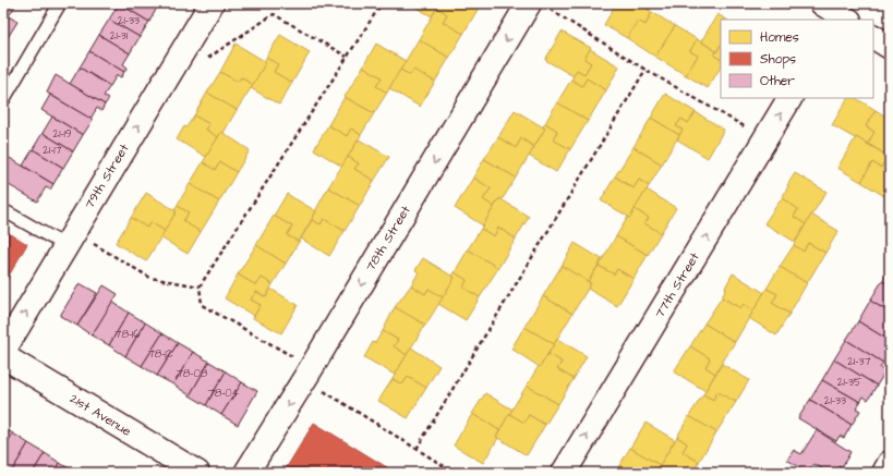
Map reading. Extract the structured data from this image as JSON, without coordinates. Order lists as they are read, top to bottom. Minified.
{"streets":{"street":["79th Street","78th Street","77th Street","21st Avenue"]},"one_way":["79th Street","78th Street","77th Street"],"house_numbers":["21-33","21-31","21-19","21-17","78-16","78-12","21-37","78-08","21-35","78-04","21-33"],"legend":["Homes","Shops","Other"]}
